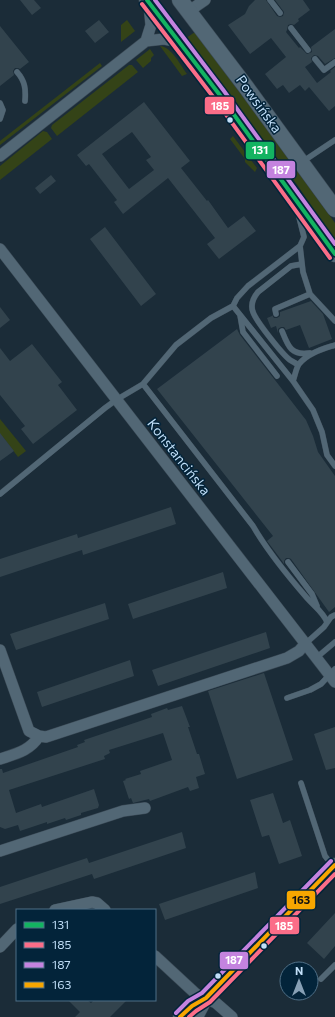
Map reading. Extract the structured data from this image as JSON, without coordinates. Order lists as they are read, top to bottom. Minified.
{"streets":{"main road":["Powsińska"],"street":["Konstancińska"]},"lines":["transit line 131","transit line 187","transit line 185","transit line 163"],"legend":["131","185","187","163"],"north":"top"}
